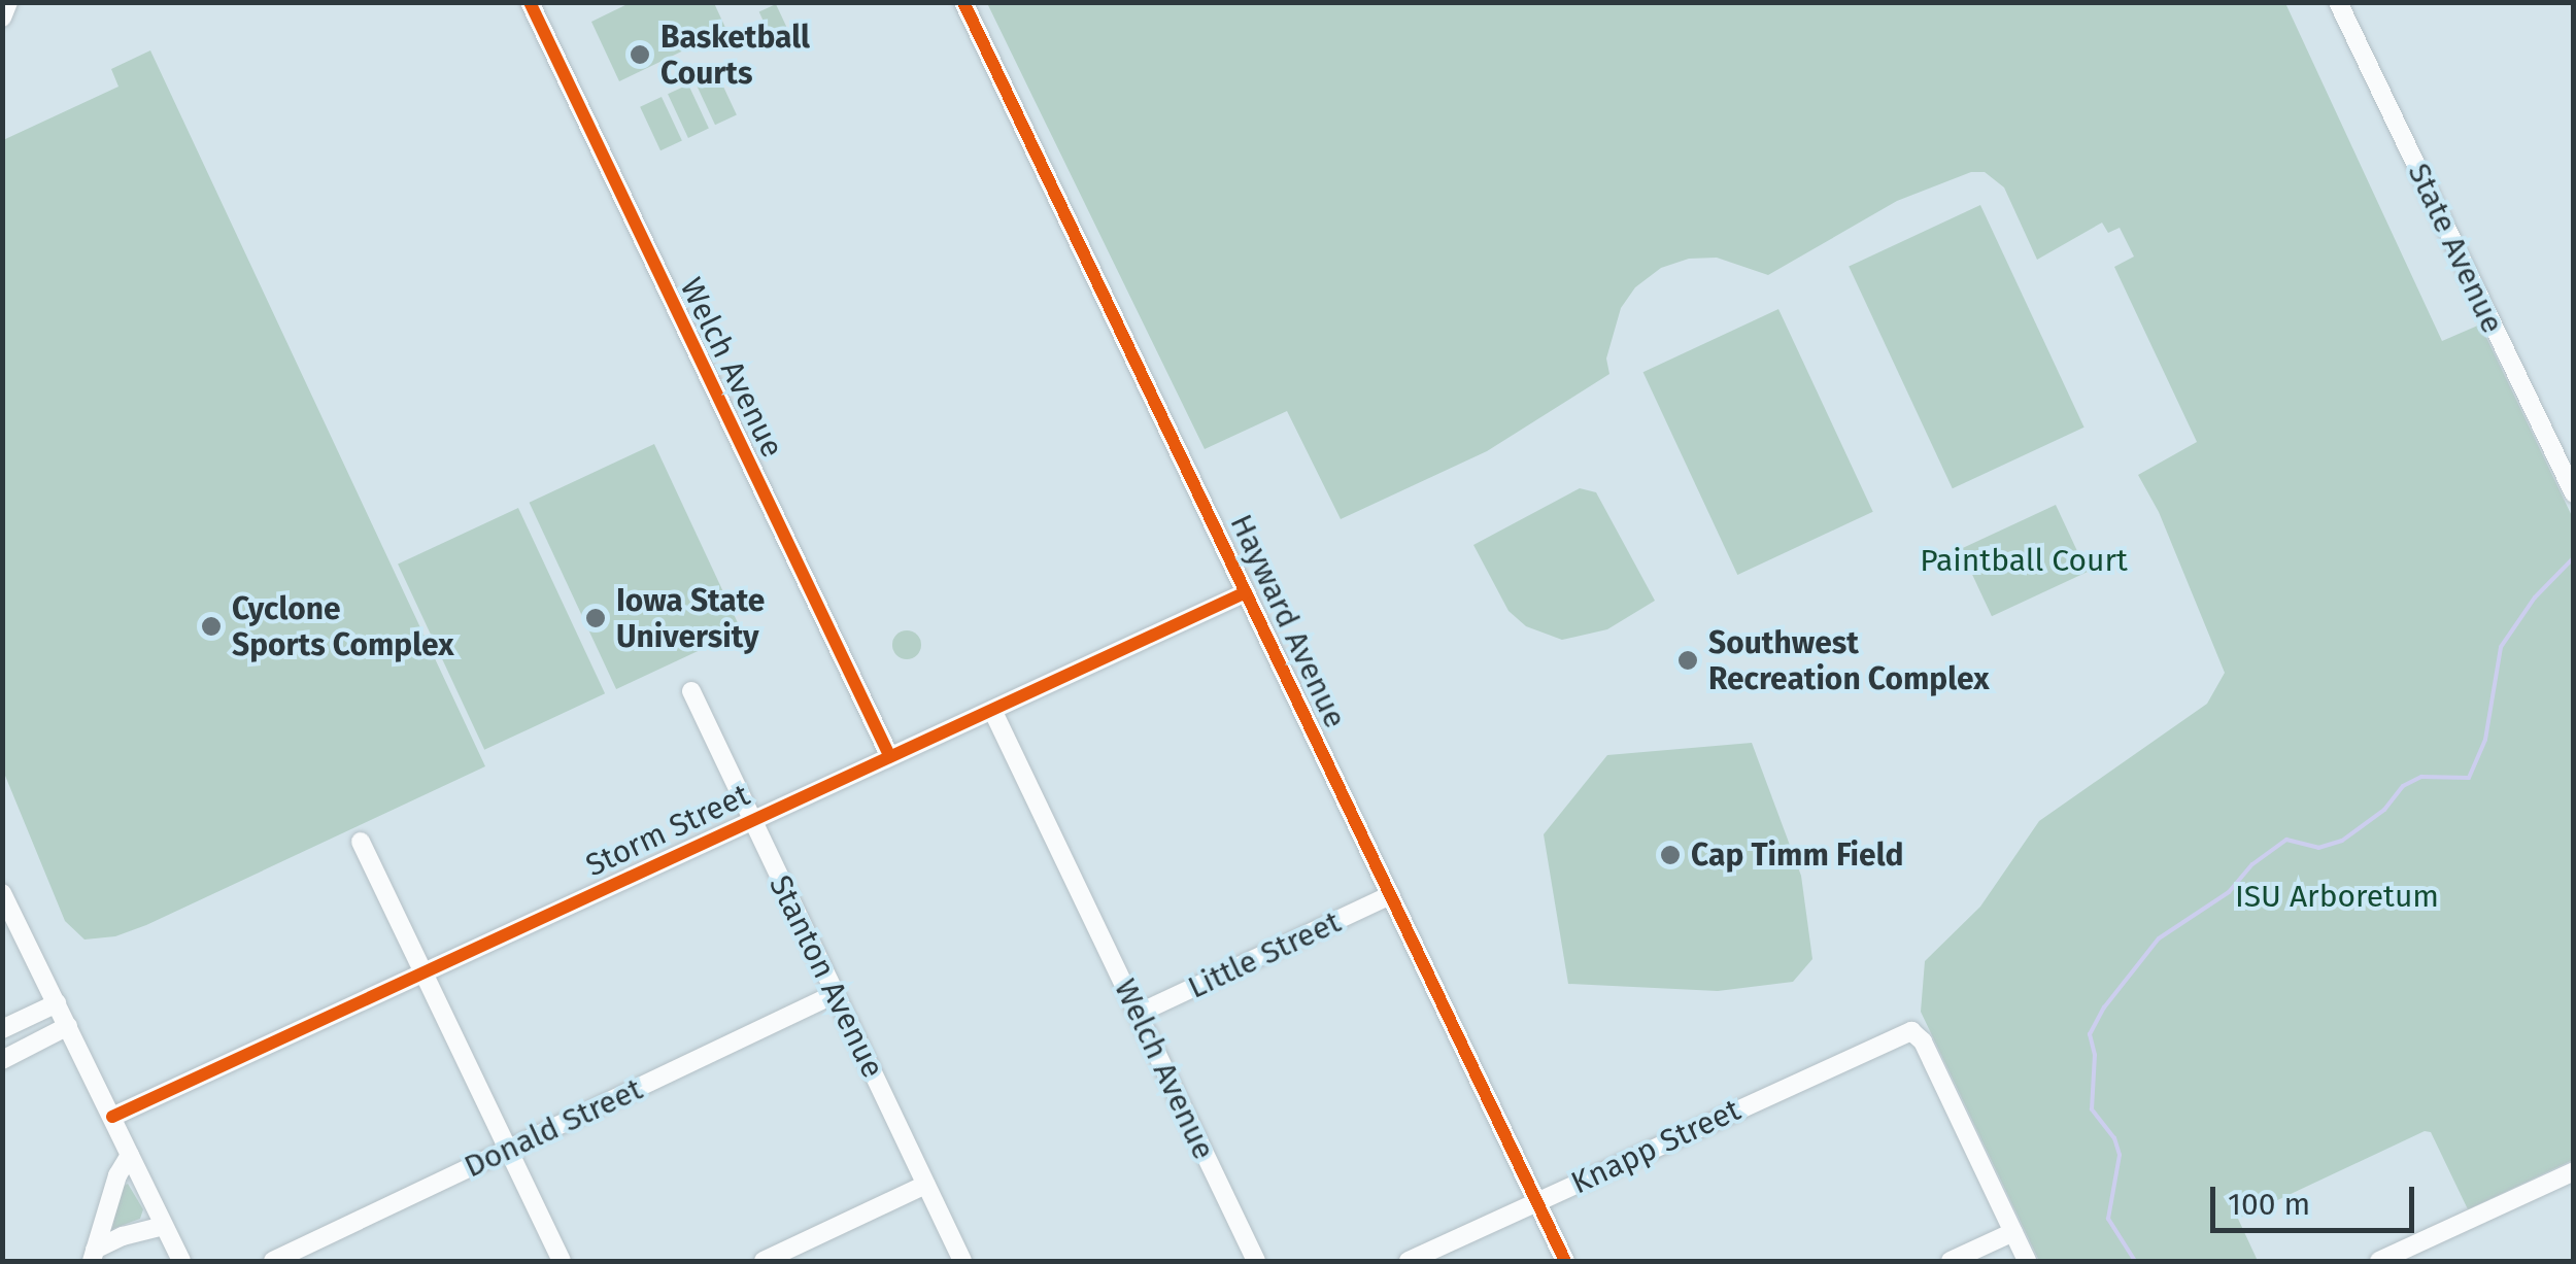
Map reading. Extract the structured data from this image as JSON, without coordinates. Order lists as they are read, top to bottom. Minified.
{"streets":{"street":["State Avenue","Welch Avenue","Hayward Avenue","Storm Street","Little Street","Stanton Avenue","Donald Street","Knapp Street"]},"crossings":[["Welch Avenue","Storm Street"],["Welch Avenue","Little Street"],["Hayward Avenue","Storm Street"],["Hayward Avenue","Little Street"],["Hayward Avenue","Knapp Street"],["Storm Street","Stanton Avenue"],["Stanton Avenue","Donald Street"]],"parks":["Paintball Court","ISU Arboretum"],"places":["Basketball Courts","Iowa State University","Cyclone Sports Complex","Southwest Recreation Complex","Cap Timm Field"],"scale_bar":"100 m"}
